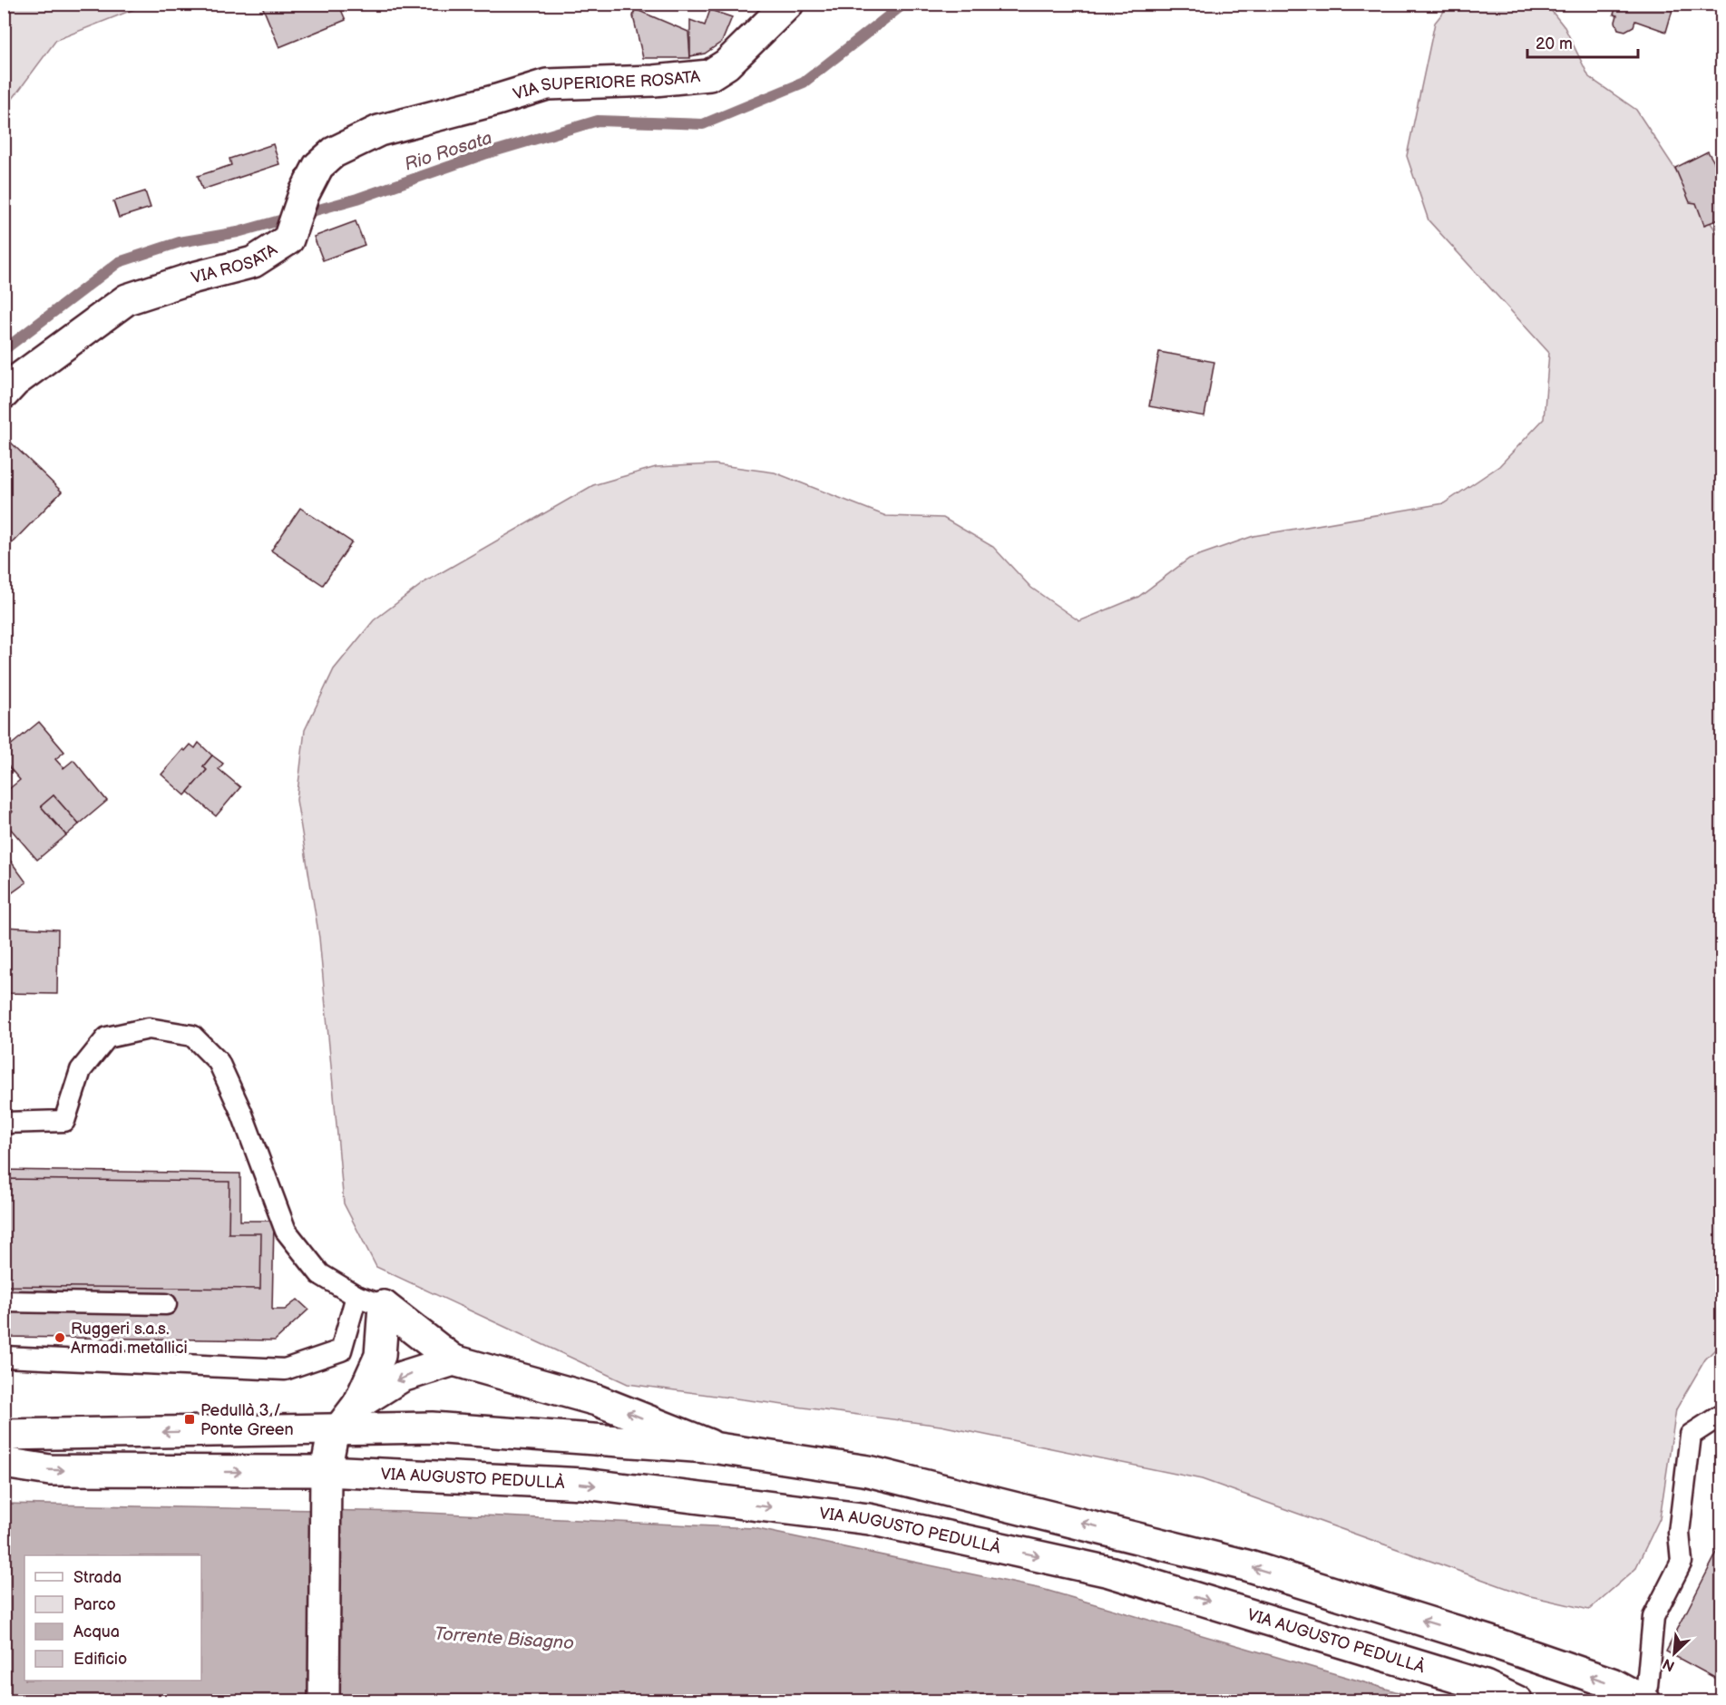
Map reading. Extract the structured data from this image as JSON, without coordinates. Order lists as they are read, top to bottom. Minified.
{"streets":{"main road":["VIA SUPERIORE ROSATA","VIA ROSATA","VIA AUGUSTO PEDULLÀ"]},"crossings":[["VIA SUPERIORE ROSATA","VIA ROSATA"]],"water":["Rio Rosata","Torrente Bisagno"],"places":{"other":["Ruggeri s.a.s. Armadi metallici"],"transit":["Pedullà 3 / Ponte Green"]},"legend":["Strada","Parco","Acqua","Edificio"],"scale_bar":"20 m","north":"bottom left"}
